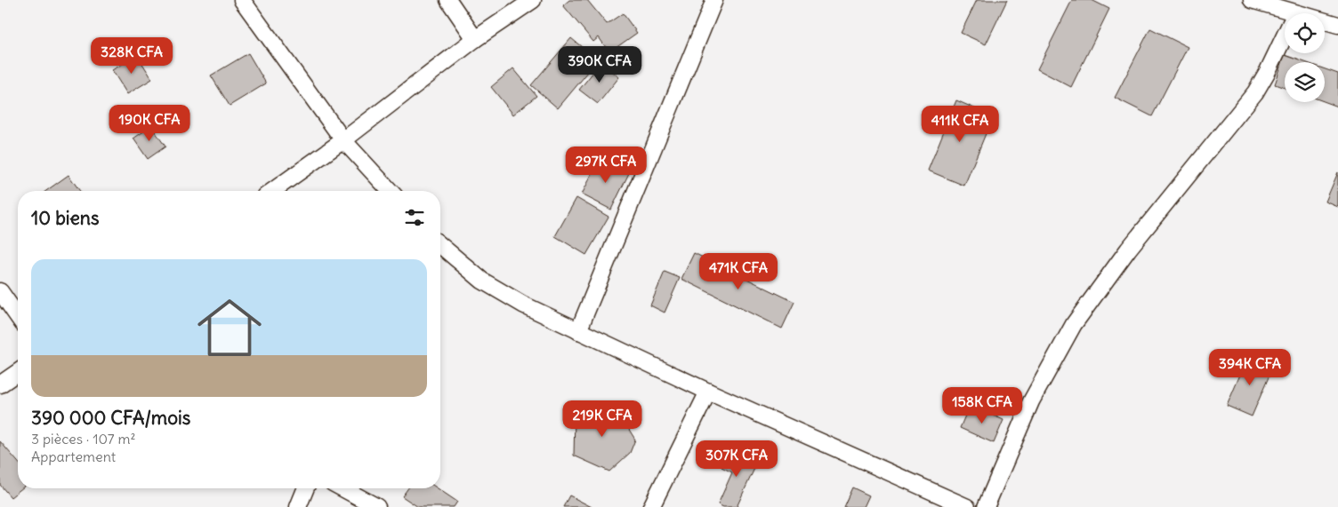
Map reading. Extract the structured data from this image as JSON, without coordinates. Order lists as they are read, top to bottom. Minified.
{"page":{"price":["328K CFA","390K CFA","190K CFA","411K CFA","297K CFA","471K CFA","394K CFA","158K CFA","219K CFA","307K CFA"],"heading":"10 biens","list":[{"name":"390 000 CFA/mois","note":"3 pièces · 107 m² · Appartement"}]}}
